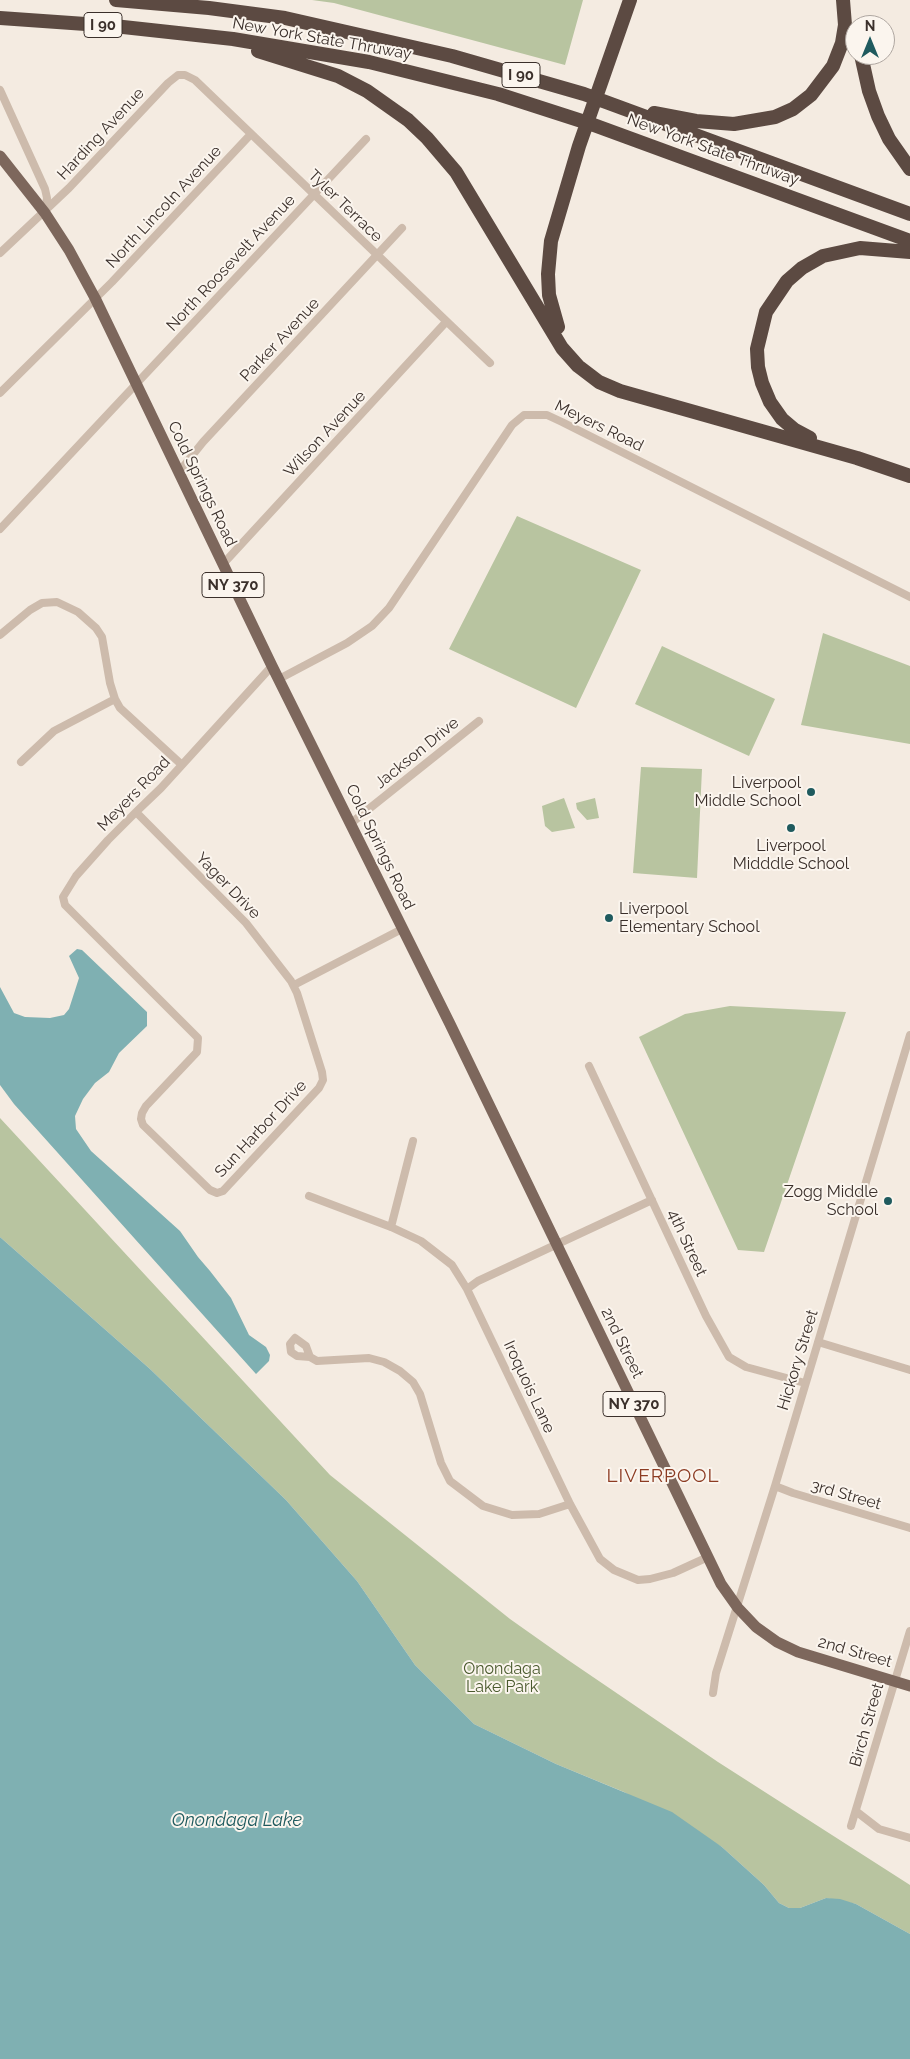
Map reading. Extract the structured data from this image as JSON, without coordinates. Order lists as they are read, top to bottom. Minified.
{"streets":{"highway":["I 90","New York State Thruway"],"main road":["Cold Springs Road","NY 370","2nd Street"],"street":["Harding Avenue","Tyler Terrace","North Lincoln Avenue","North Roosevelt Avenue","Parker Avenue","Meyers Road","Wilson Avenue","Jackson Drive","Yager Drive","Sun Harbor Drive","4th Street","Hickory Street","Iroquois Lane","3rd Street","Birch Street"]},"crossings":[["Harding Avenue","Tyler Terrace"],["Harding Avenue","Cold Springs Road"],["Tyler Terrace","North Lincoln Avenue"],["Tyler Terrace","North Roosevelt Avenue"],["Tyler Terrace","Parker Avenue"],["Tyler Terrace","Wilson Avenue"],["North Lincoln Avenue","Cold Springs Road"],["North Roosevelt Avenue","Cold Springs Road"],["Parker Avenue","Cold Springs Road"],["Meyers Road","Cold Springs Road"],["Meyers Road","Yager Drive"],["Meyers Road","Sun Harbor Drive"],["Wilson Avenue","Cold Springs Road"],["Cold Springs Road","Jackson Drive"],["Cold Springs Road","2nd Street"],["Yager Drive","Sun Harbor Drive"],["4th Street","Hickory Street"],["2nd Street","Hickory Street"],["2nd Street","Iroquois Lane"],["2nd Street","Birch Street"],["Hickory Street","3rd Street"]],"districts":["LIVERPOOL"],"water":["Onondaga Lake"],"parks":["Onondaga Lake Park"],"places":["Liverpool Middle School","Liverpool Midddle School","Liverpool Elementary School","Zogg Middle School"],"north":"top"}
